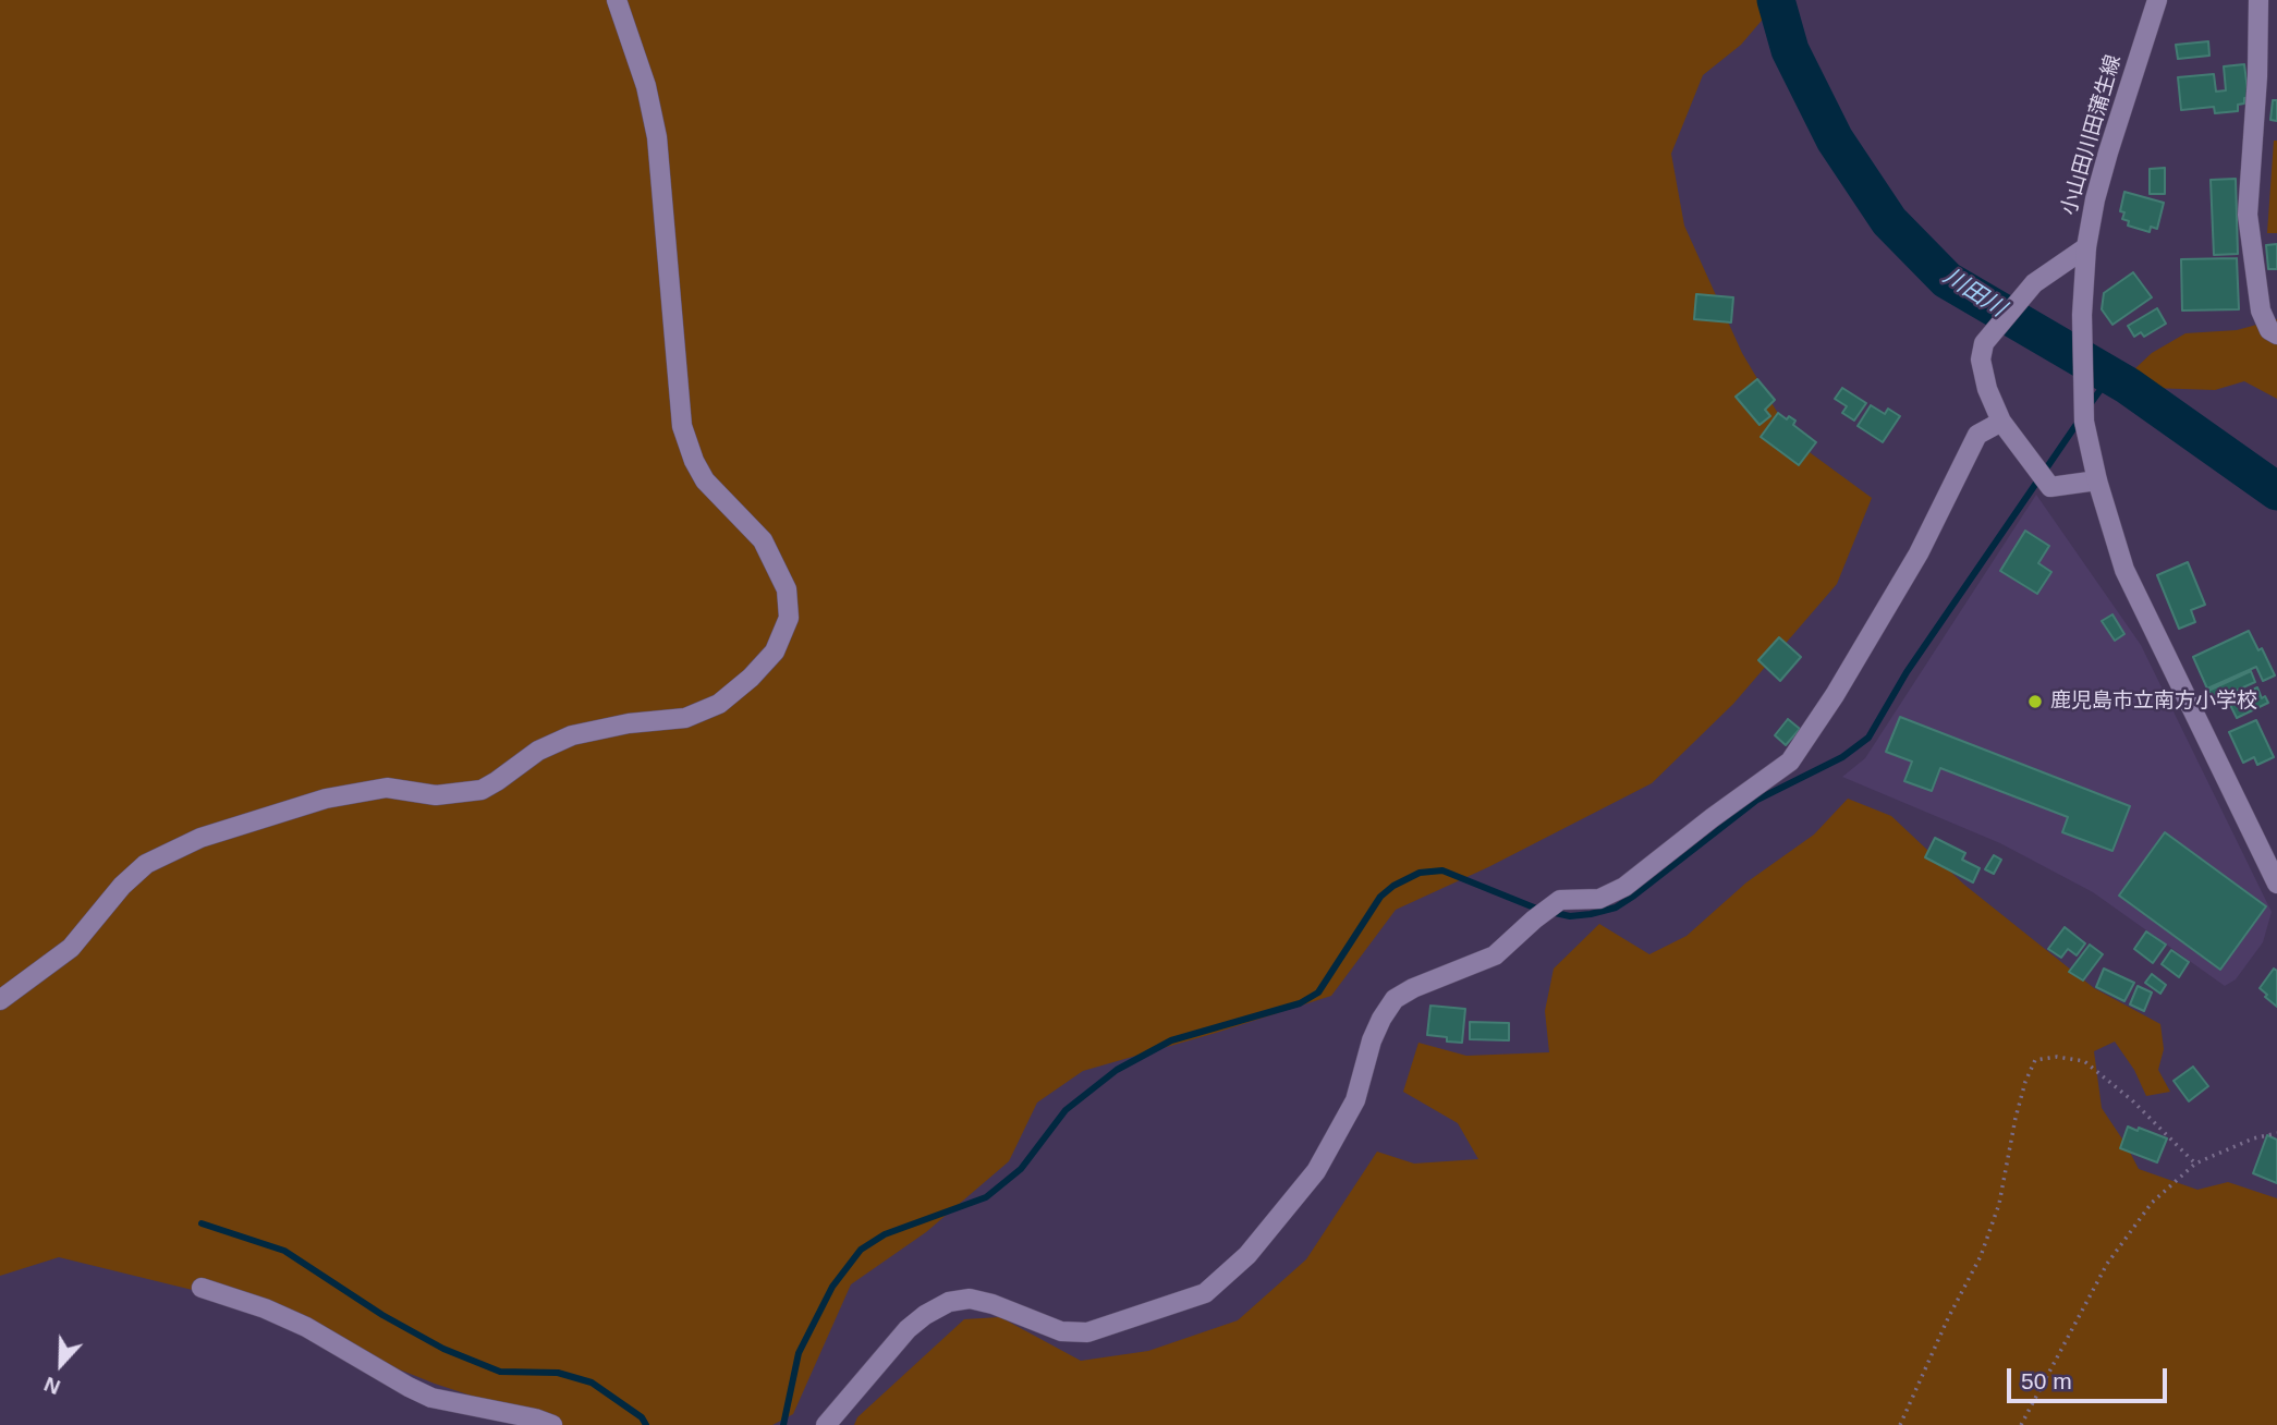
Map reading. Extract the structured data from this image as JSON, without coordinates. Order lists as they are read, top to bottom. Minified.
{"streets":{"street":["小山田川田蒲生線"]},"water":["川田川"],"places":["鹿児島市立南方小学校"],"scale_bar":"50 m","north":"bottom"}
